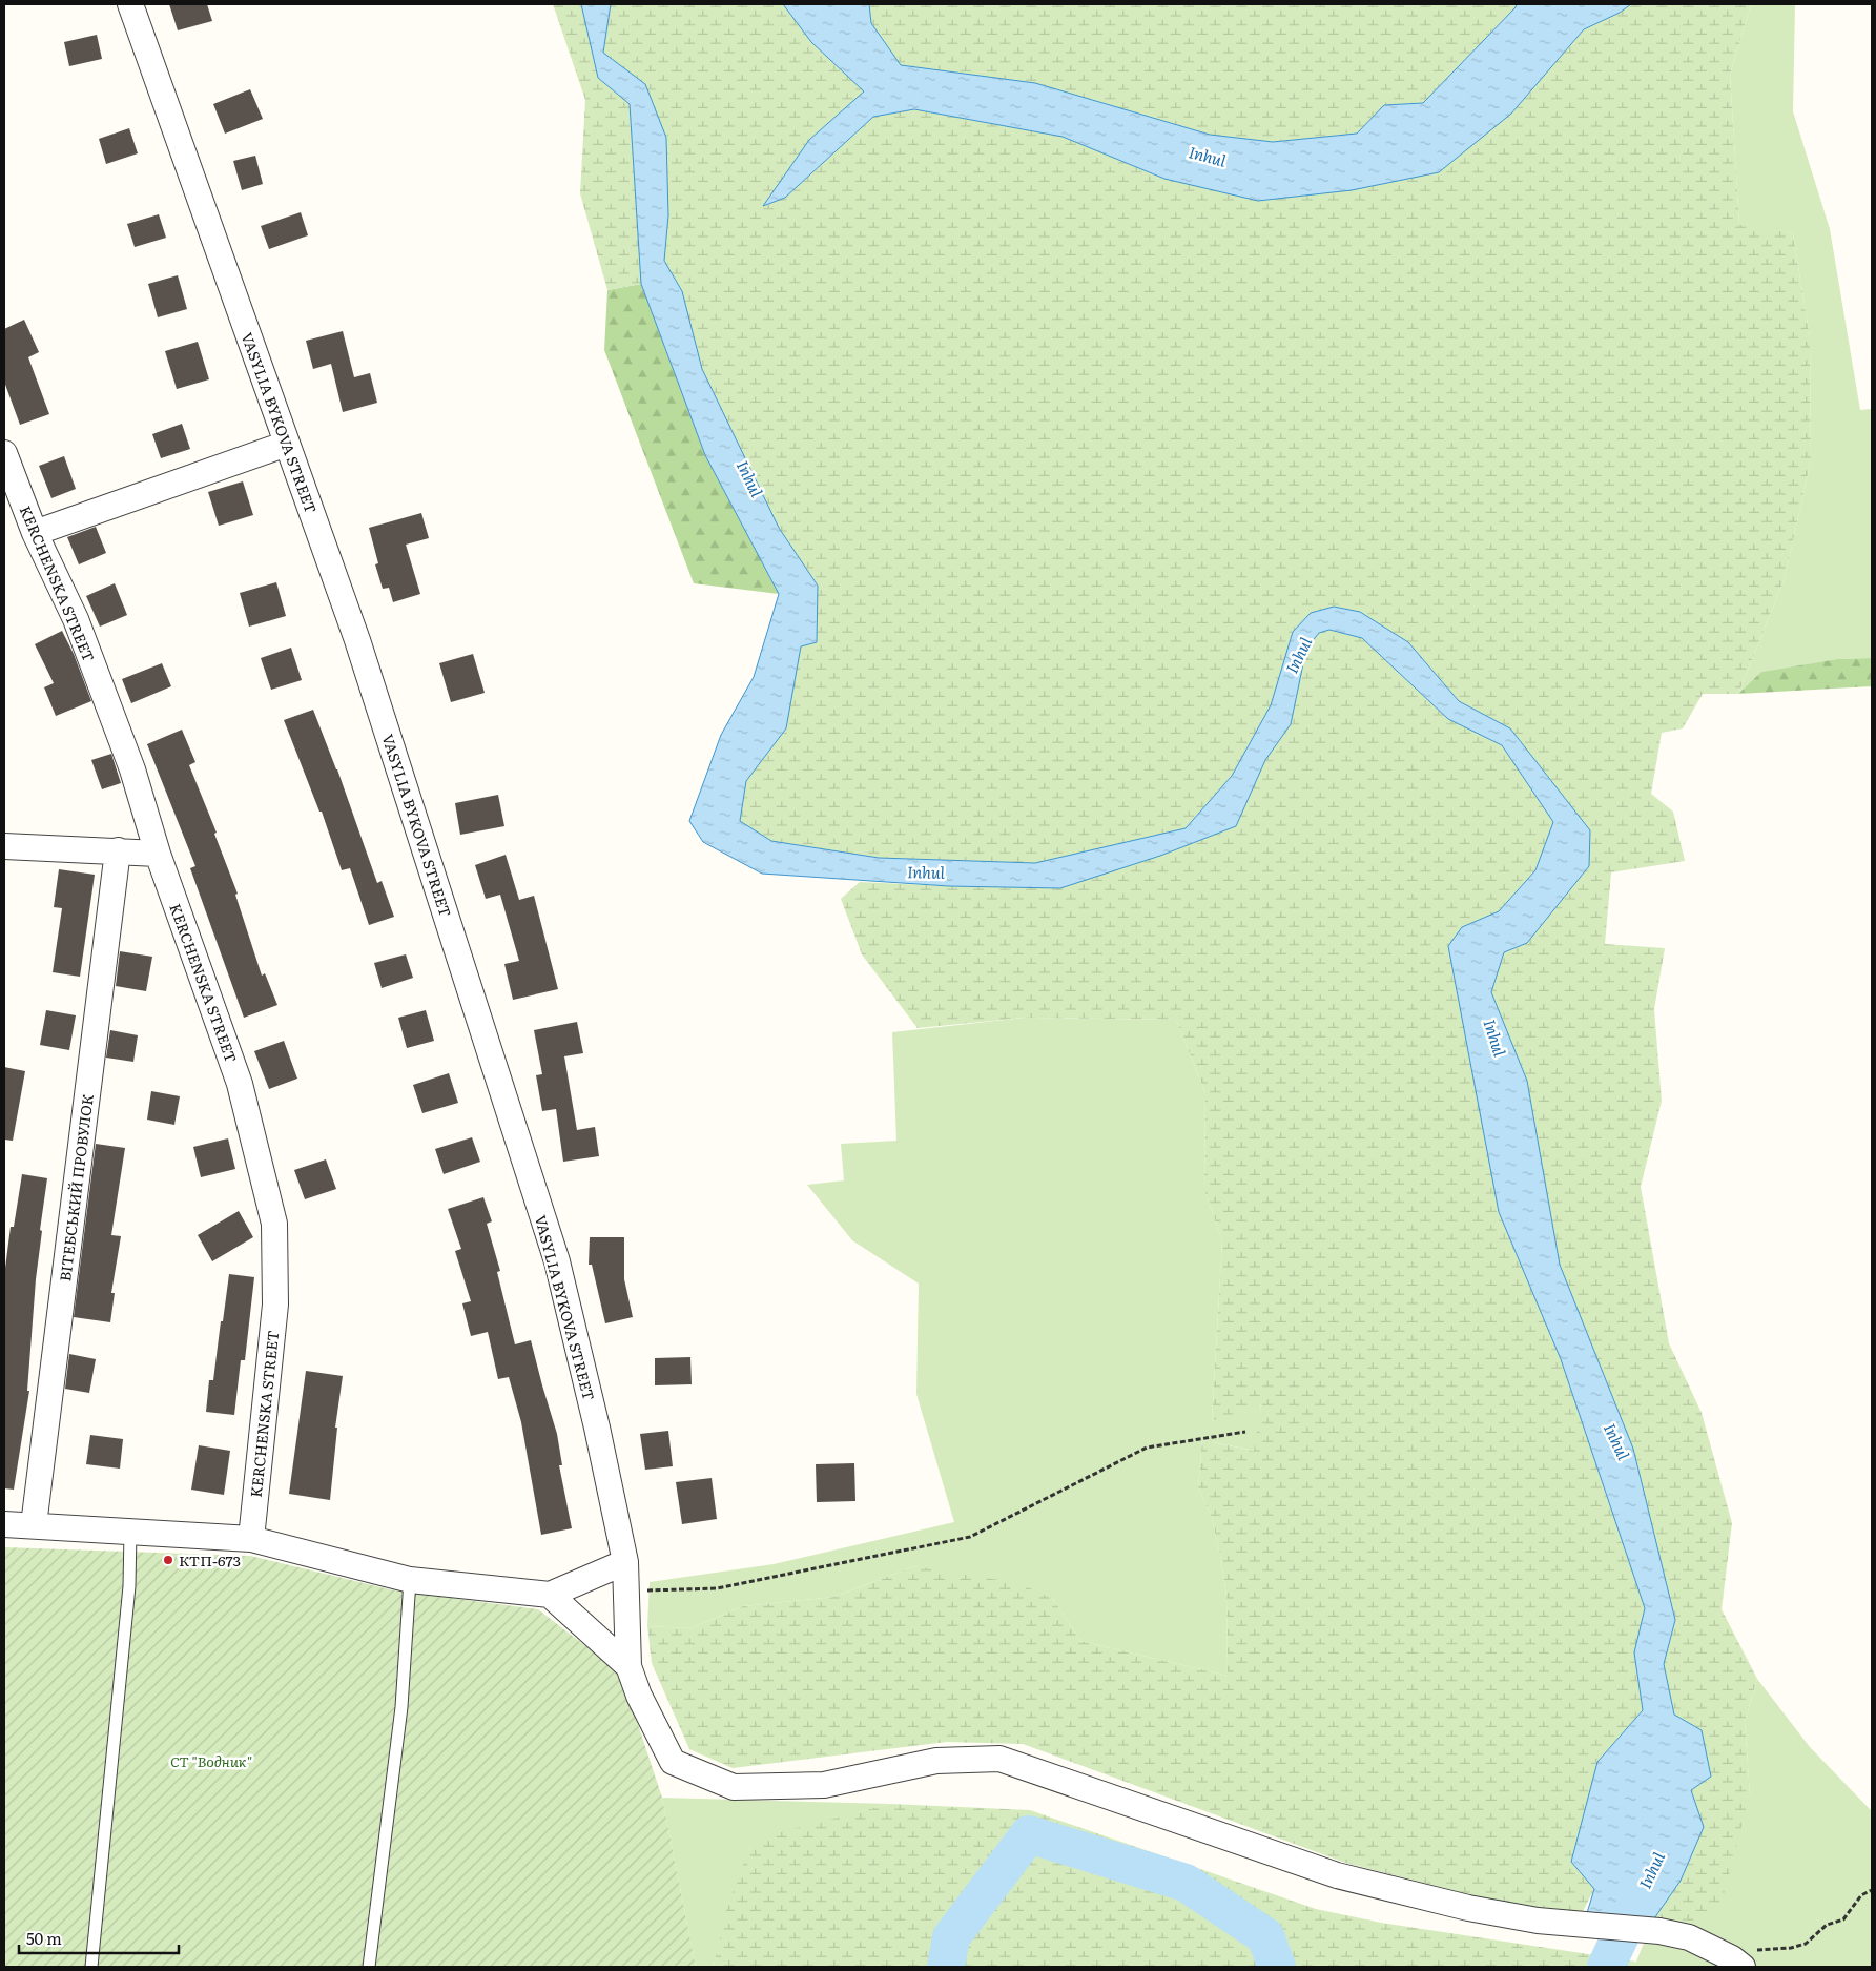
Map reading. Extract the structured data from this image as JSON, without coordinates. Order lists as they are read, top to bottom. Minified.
{"streets":{"street":["VASYLIA BYKOVA STREET","KERCHENSKA STREET","ВІТЕБСЬКИЙ ПРОВУЛОК"]},"water":["Inhul"],"parks":["СТ \"Водник\""],"places":["КТП-673"],"scale_bar":"50 m"}
